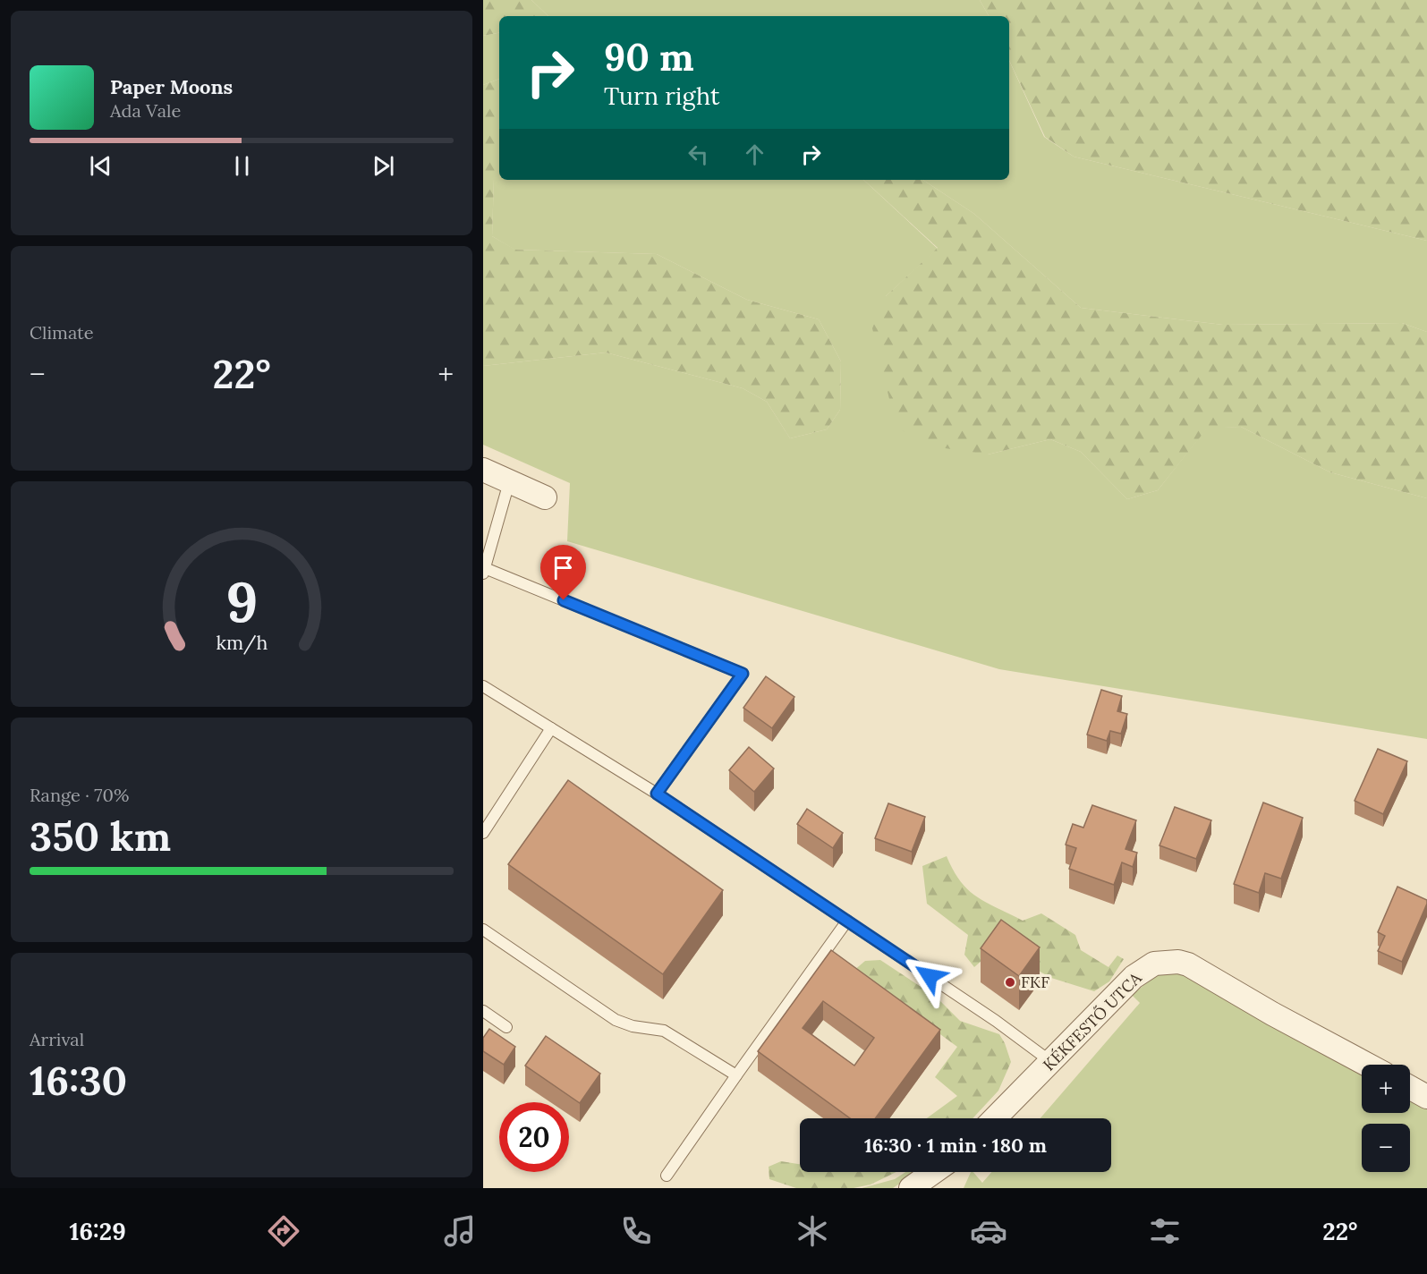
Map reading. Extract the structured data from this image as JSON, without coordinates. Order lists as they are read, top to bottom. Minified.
{"streets":{"street":["KÉKFESTŐ UTCA"]},"places":["FKF"],"page":{"turn":["90 m","Turn right"],"song":["Paper Moons","Ada Vale"],"tile":["Climate",["Range · 70%","350 km"],["Arrival","16:30"]],"heat":["−","22°","+"],"map_buttons":["+","−"],"limit":"20","trip":"16:30 · 1 min · 180 m","tabs":["16:29","22°"],"gauge":["9","km/h"]}}
